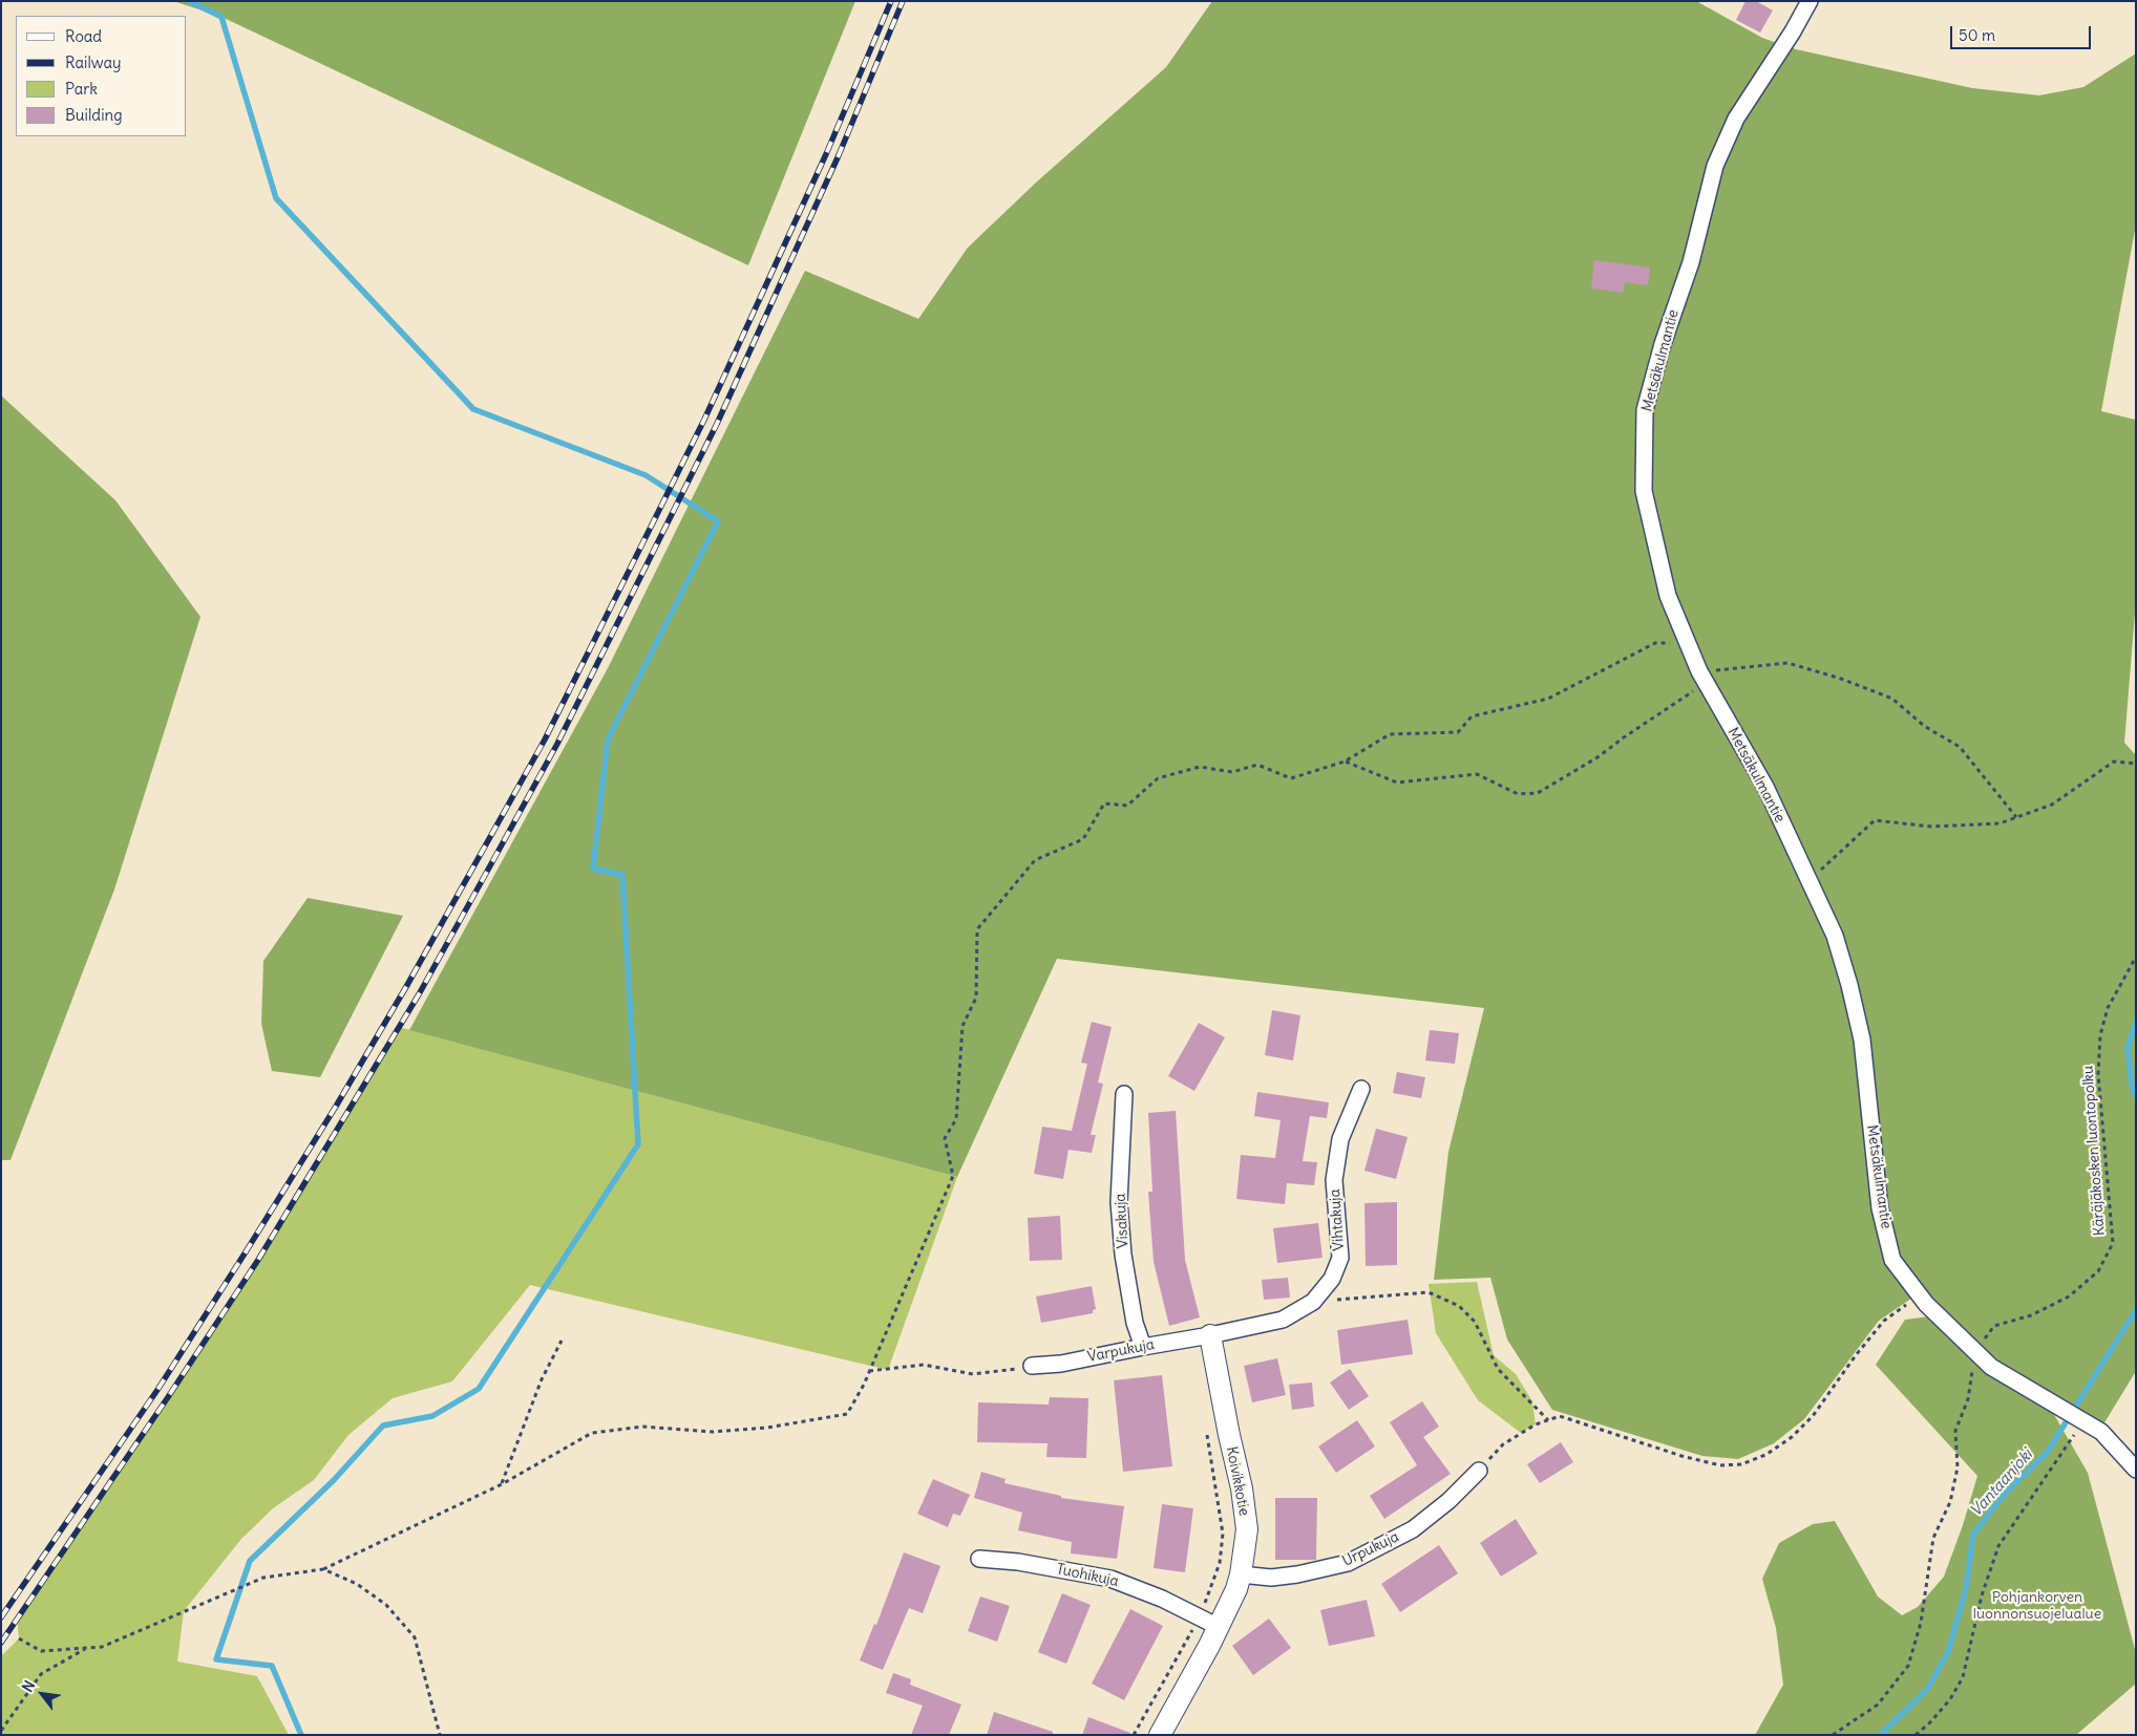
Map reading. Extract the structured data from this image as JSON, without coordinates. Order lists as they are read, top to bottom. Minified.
{"streets":{"street":["Metsäkulmantie","Vihtakuja","Visakuja","Varpukuja","Koivikkotie","Urpukuja","Tuohikuja"],"path":["Käräjäkosken luontopolku"]},"crossings":[["Metsäkulmantie","Käräjäkosken luontopolku"],["Vihtakuja","Varpukuja"],["Vihtakuja","Koivikkotie"],["Visakuja","Varpukuja"],["Varpukuja","Koivikkotie"],["Koivikkotie","Urpukuja"],["Koivikkotie","Tuohikuja"]],"water":["Vantaanjoki"],"parks":["Pohjankorven luonnonsuojelualue"],"legend":["Road","Railway","Park","Building"],"scale_bar":"50 m","north":"top left"}
